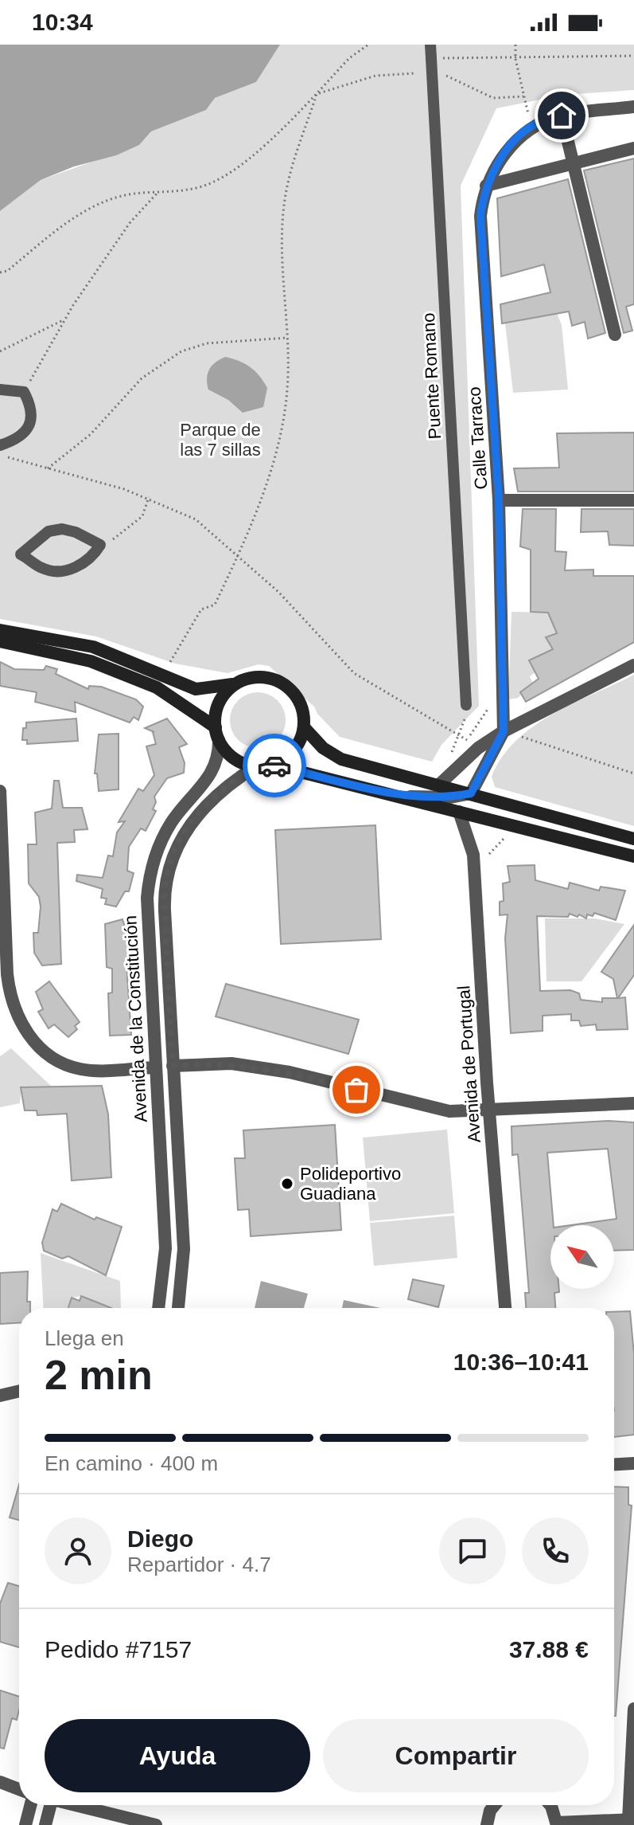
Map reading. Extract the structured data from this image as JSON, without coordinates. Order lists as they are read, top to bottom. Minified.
{"streets":{"street":["Puente Romano","Calle Tarraco","Avenida de la Constitución","Avenida de Portugal"]},"parks":["Parque de las 7 sillas"],"places":["Polideportivo Guadiana"],"north":"top left","page":{"status":"10:34","heading":["2 min","Llega en","10:36–10:41"],"panel":["Diego","Repartidor · 4.7","Pedido #7157","37.88 €"],"bar":"En camino · 400 m","buttons":["Ayuda","Compartir"]}}
